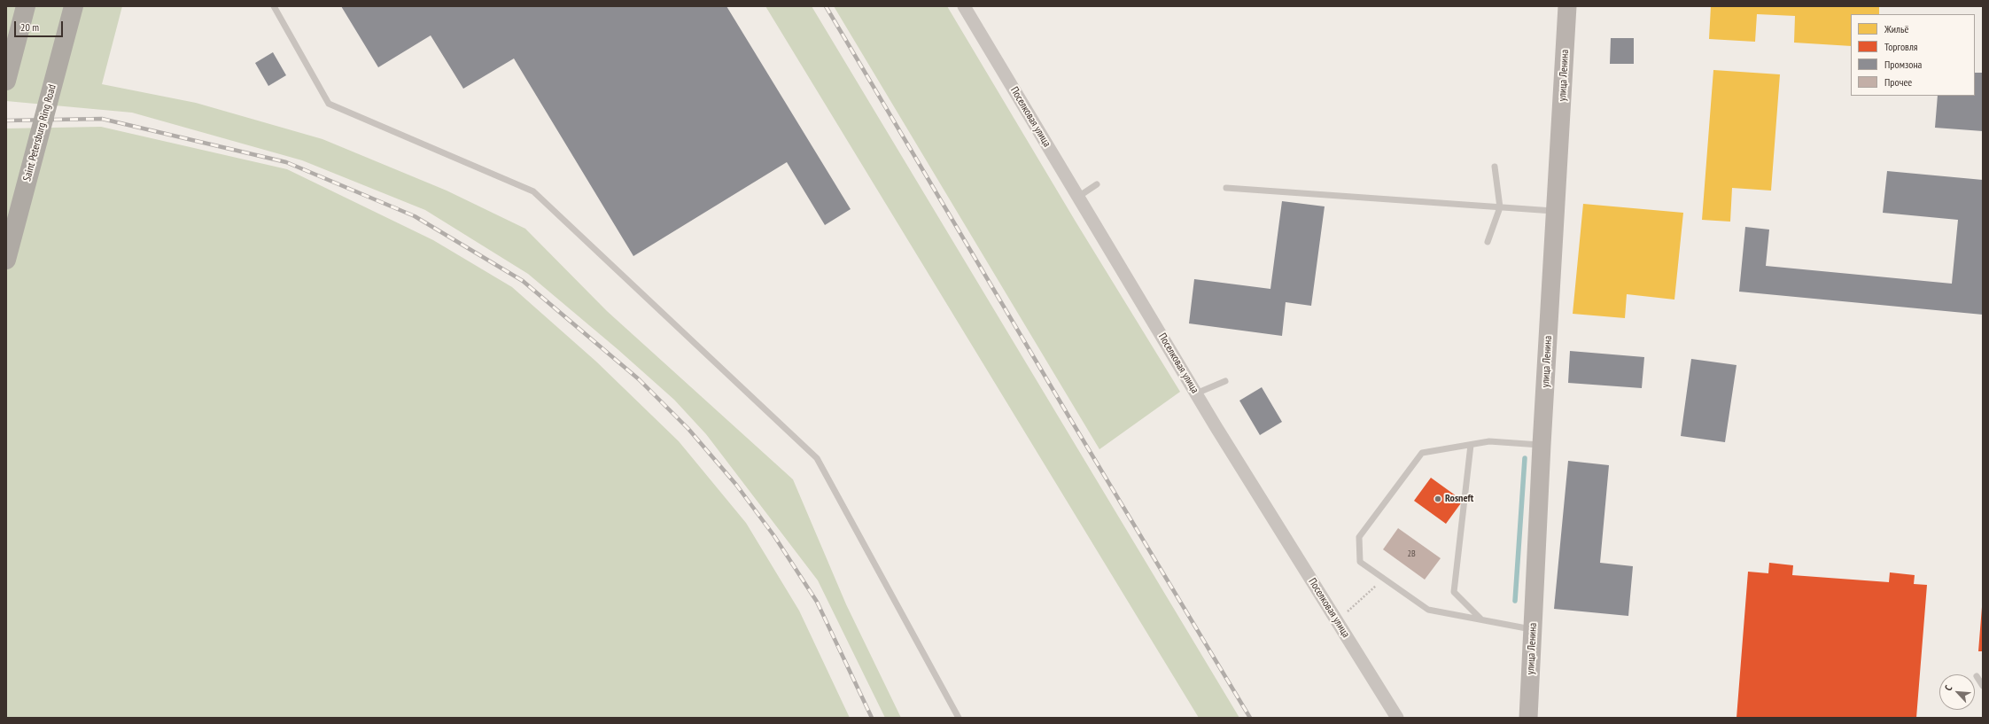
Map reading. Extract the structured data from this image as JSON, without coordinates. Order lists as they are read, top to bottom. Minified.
{"streets":{"highway":["Saint Petersburg Ring Road"],"street":["улица Ленина","Поселковая улица"]},"places":["Rosneft"],"house_numbers":["2В"],"legend":["Жильё","Торговля","Промзона","Прочее"],"scale_bar":"20 m","north":"top left"}
